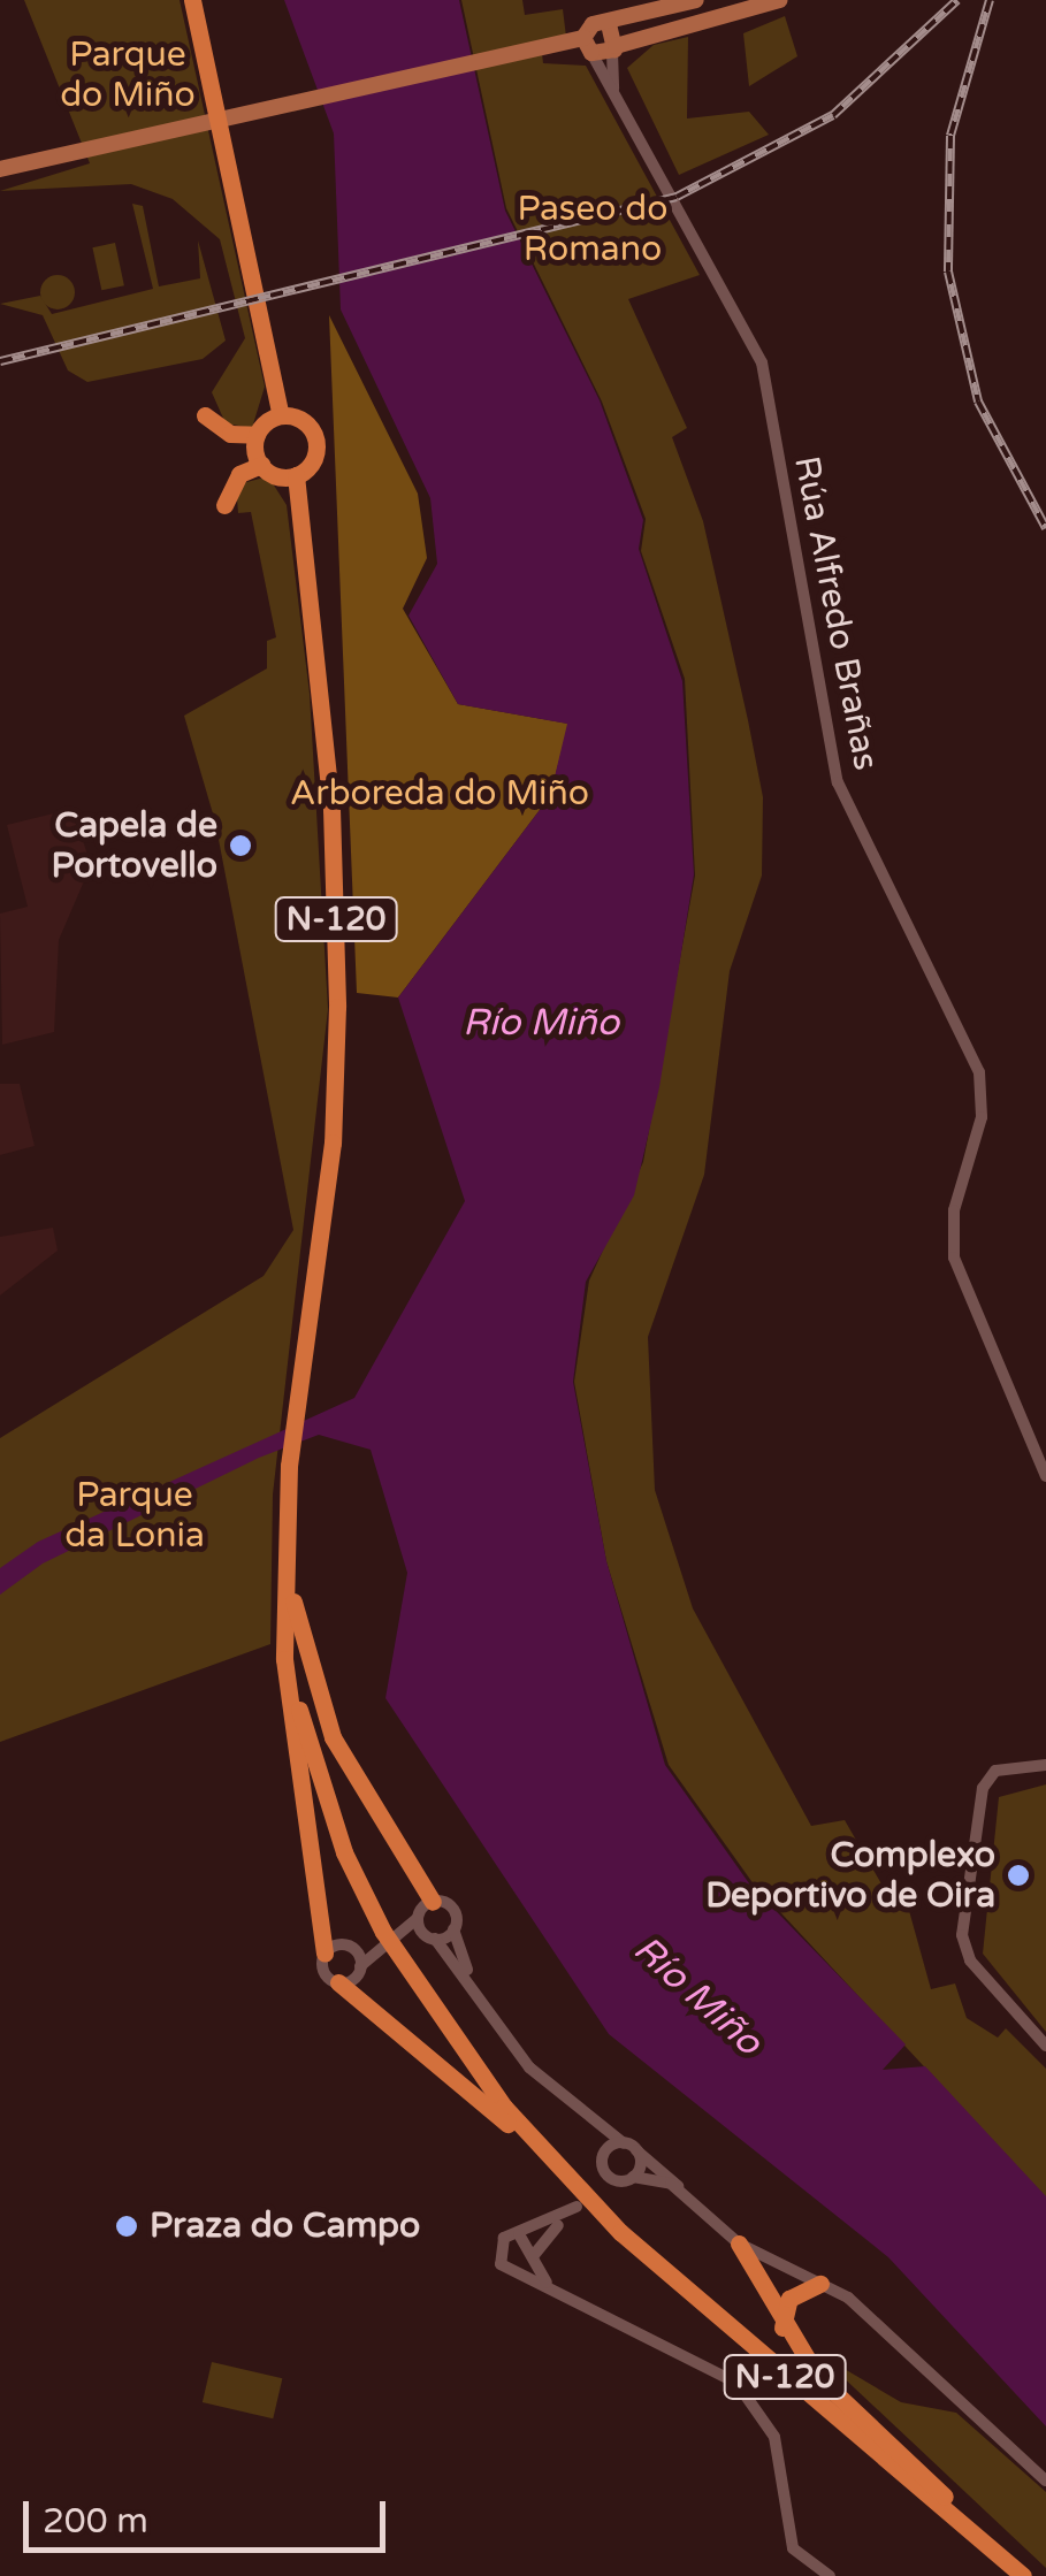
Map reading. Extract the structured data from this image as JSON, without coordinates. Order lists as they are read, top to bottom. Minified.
{"streets":{"highway":["N-120"],"street":["Rúa Alfredo Brañas"]},"water":["Río Miño"],"parks":["Parque do Miño","Paseo do Romano","Arboreda do Miño","Parque da Lonia"],"places":["Capela de Portovello","Complexo Deportivo de Oira","Praza do Campo"],"scale_bar":"200 m"}
